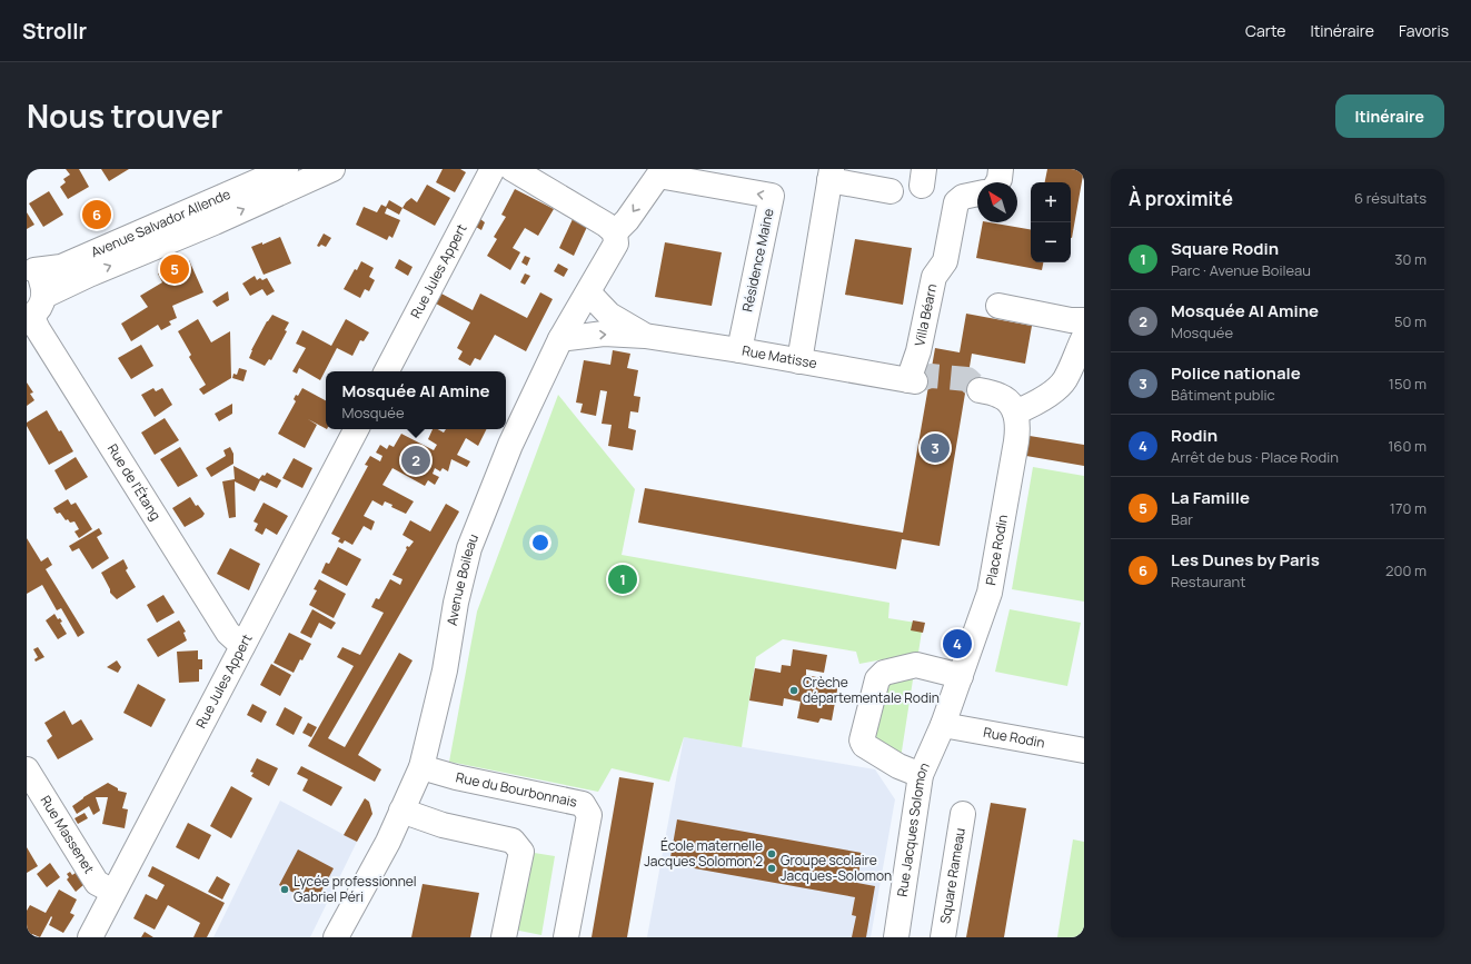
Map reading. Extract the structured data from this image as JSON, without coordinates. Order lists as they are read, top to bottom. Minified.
{"streets":{"street":["Avenue Salvador Allende","Résidence Maine","Rue Jules Appert","Villa Béarn","Rue Matisse","Rue de l'Étang","Place Rodin","Avenue Boileau","Rue Rodin","Rue du Bourbonnais","Rue Jacques Solomon","Rue Massenet","Square Rameau"]},"crossings":[["Résidence Maine","Rue Matisse"],["Résidence Maine","Avenue Boileau"],["Rue Jules Appert","Rue de l'Étang"],["Rue Jules Appert","Rue Massenet"],["Villa Béarn","Rue Matisse"],["Rue Matisse","Avenue Boileau"],["Place Rodin","Rue Rodin"],["Place Rodin","Rue Jacques Solomon"],["Avenue Boileau","Rue du Bourbonnais"],["Rue Rodin","Rue Jacques Solomon"]],"places":["Crèche départementale Rodin","École maternelle Jacques Solomon 2","Groupe scolaire Jacques-Solomon","Lycée professionnel Gabriel Péri"],"north":"top left","page":{"header":"Strollr","nav":["Carte","Itinéraire","Favoris"],"title":"Nous trouver","buttons":"Itinéraire","heading":["À proximité","6 résultats"],"map_buttons":["+","−"],"pins":["6","5","3","2","1","4"],"list":[{"mark":"1","name":"Square Rodin","note":"Parc · Avenue Boileau","value":"30 m"},{"mark":"2","name":"Mosquée Al Amine","note":"Mosquée","value":"50 m"},{"mark":"3","name":"Police nationale","note":"Bâtiment public","value":"150 m"},{"mark":"4","name":"Rodin","note":"Arrêt de bus · Place Rodin","value":"160 m"},{"mark":"5","name":"La Famille","note":"Bar","value":"170 m"},{"mark":"6","name":"Les Dunes by Paris","note":"Restaurant","value":"200 m"}],"popup":["Mosquée Al Amine","Mosquée"]}}
